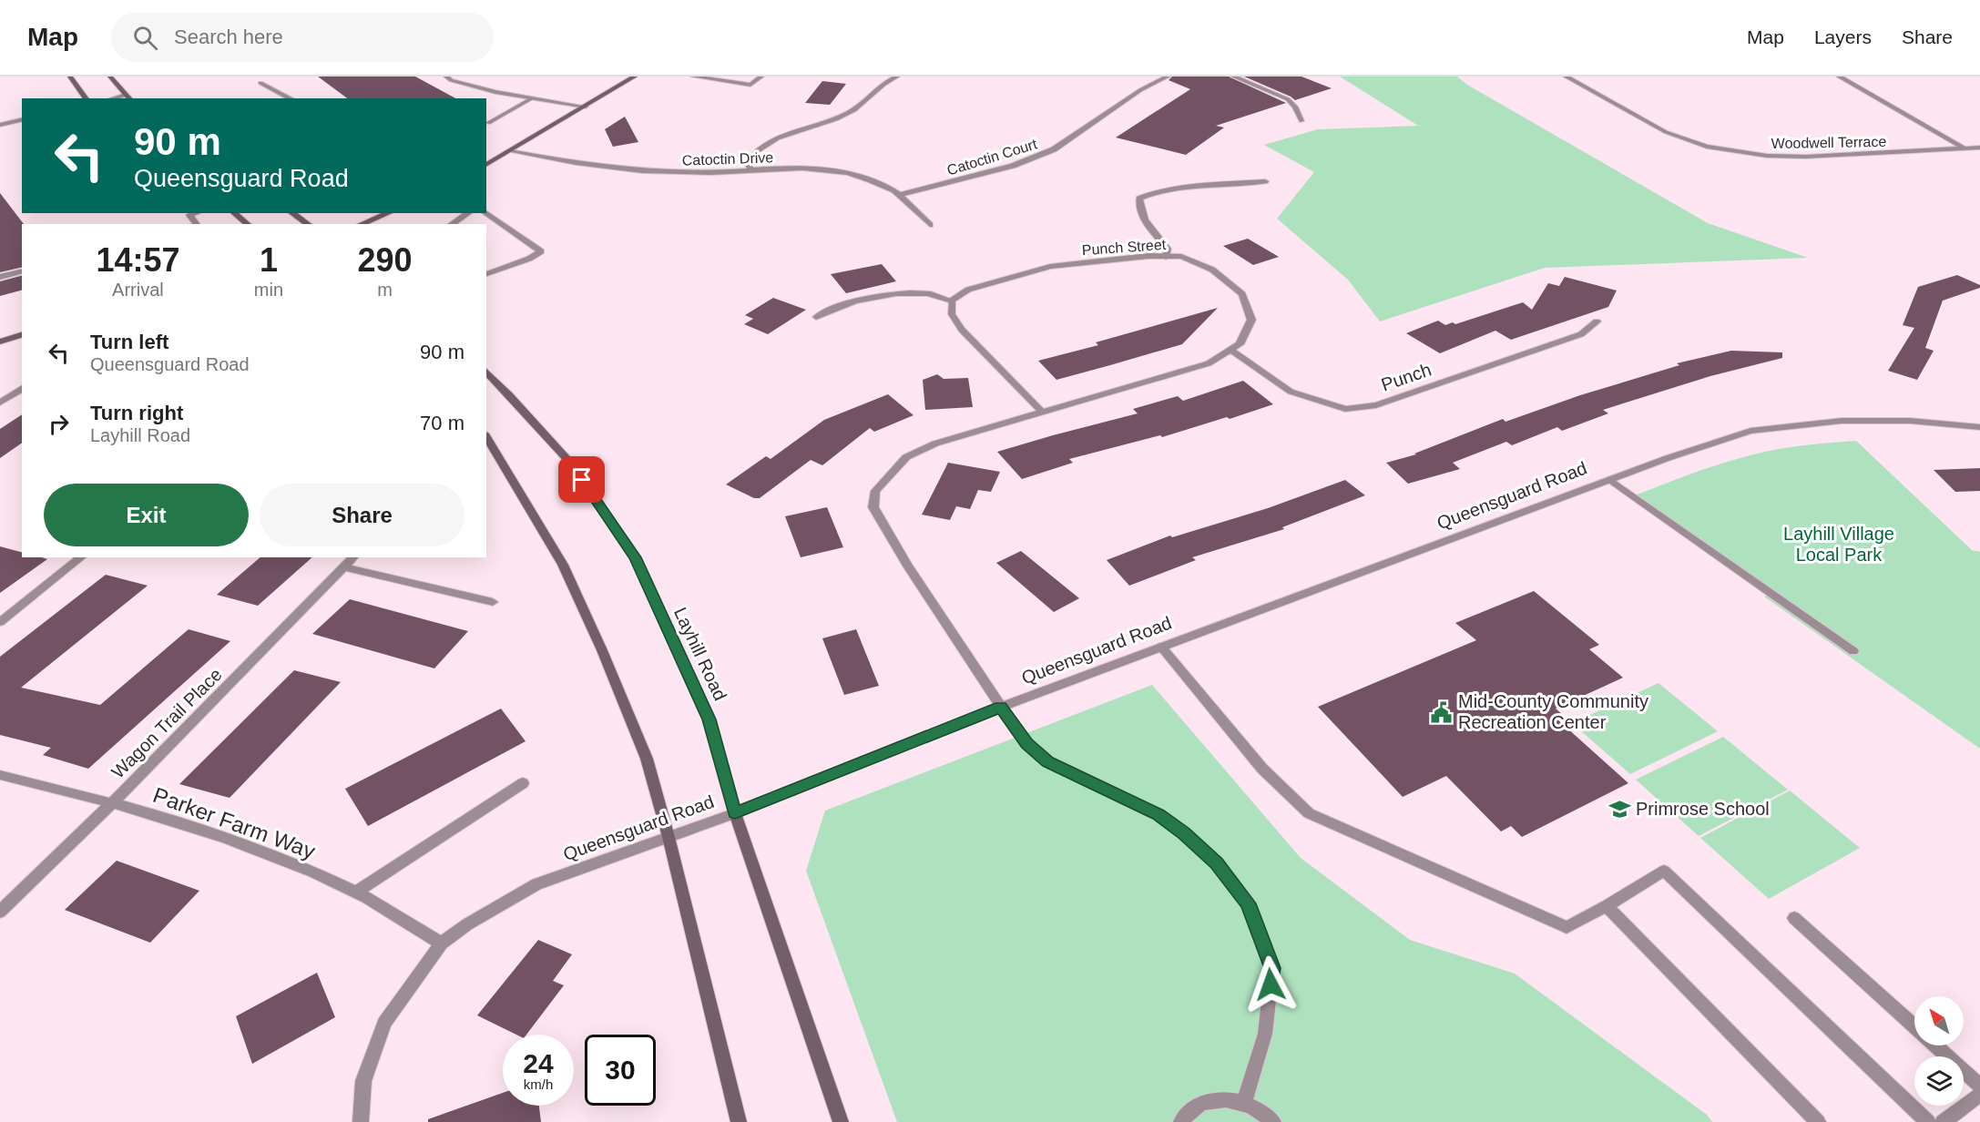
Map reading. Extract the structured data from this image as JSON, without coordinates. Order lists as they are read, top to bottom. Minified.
{"streets":{"main road":["Layhill Road"],"street":["Woodwell Terrace","Catoctin Court","Catoctin Drive","Punch Street","Punch","Queensguard Road","Wagon Trail Place","Parker Farm Way"]},"crossings":[["Catoctin Court","Catoctin Drive"],["Punch Street","Punch"],["Punch Street","Queensguard Road"],["Queensguard Road","Layhill Road"],["Queensguard Road","Parker Farm Way"],["Wagon Trail Place","Parker Farm Way"]],"parks":["Layhill Village Local Park"],"places":{"public building":["Mid-County Community Recreation Center"],"school or university":["Primrose School"]},"north":"top left","page":{"header":"Map","search":"Search here","nav":["Map","Layers","Share"],"turn":["90 m","Queensguard Road"],"eta":["14:57","Arrival","1","min","290","m"],"list":[{"name":"Turn left","note":"Queensguard Road","value":"90 m"},{"name":"Turn right","note":"Layhill Road","value":"70 m"}],"buttons":["Exit","Share"],"speed":"24 km/h","limit":"30"}}
